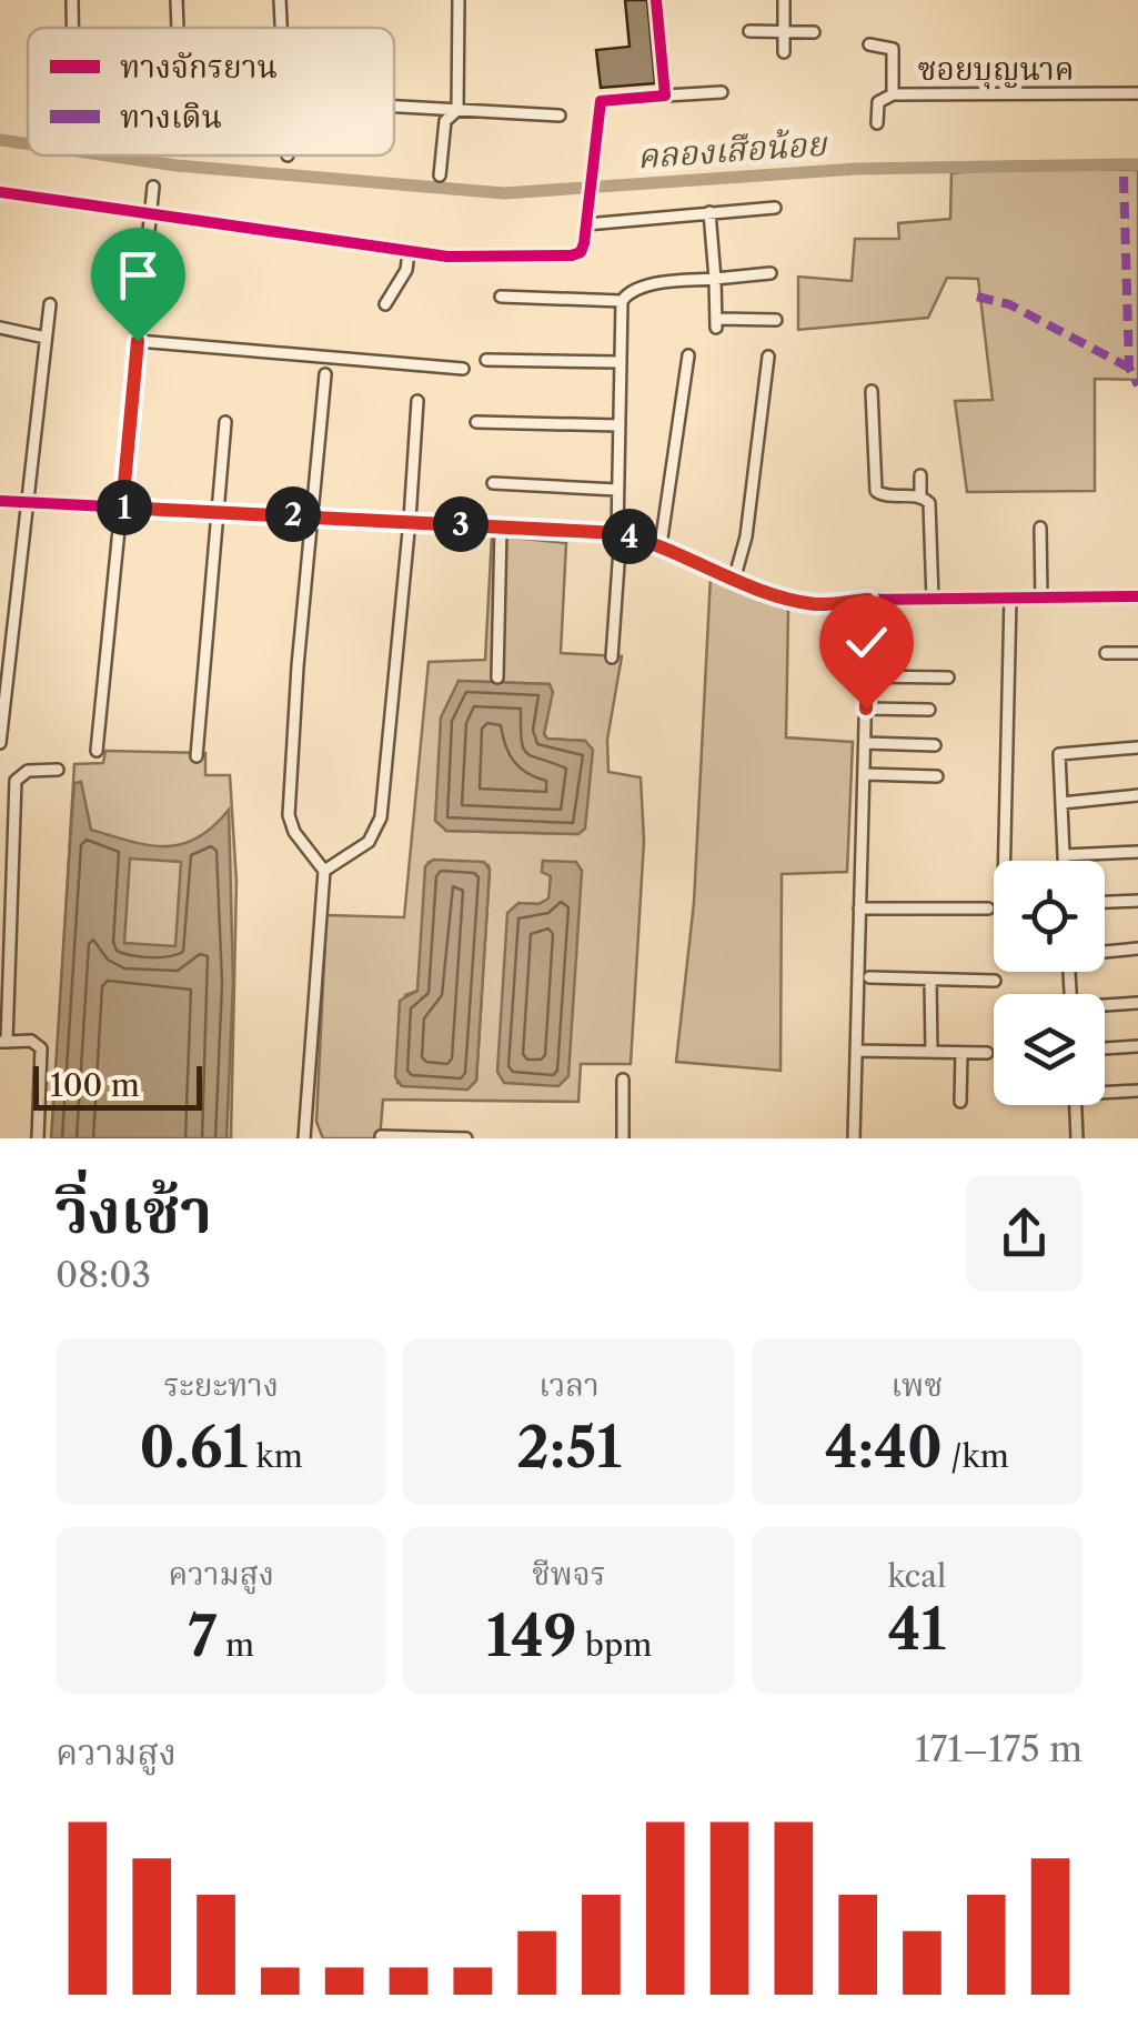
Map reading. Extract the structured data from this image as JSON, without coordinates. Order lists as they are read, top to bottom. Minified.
{"streets":{"street":["ซอยบุญนาค"]},"water":["คลองเสือน้อย"],"legend":["ทางจักรยาน","ทางเดิน"],"scale_bar":"100 m","page":{"pins":["1","2","3","4"],"scale":"100 m","heading":["วิ่งเช้า","08:03"],"stats":[["ระยะทาง","0.61 km"],["เวลา","2:51"],["เพซ","4:40 /km"],["ความสูง","7 m"],["ชีพจร","149 bpm"],["kcal","41"]],"chart":["ความสูง","171–175 m"]}}
